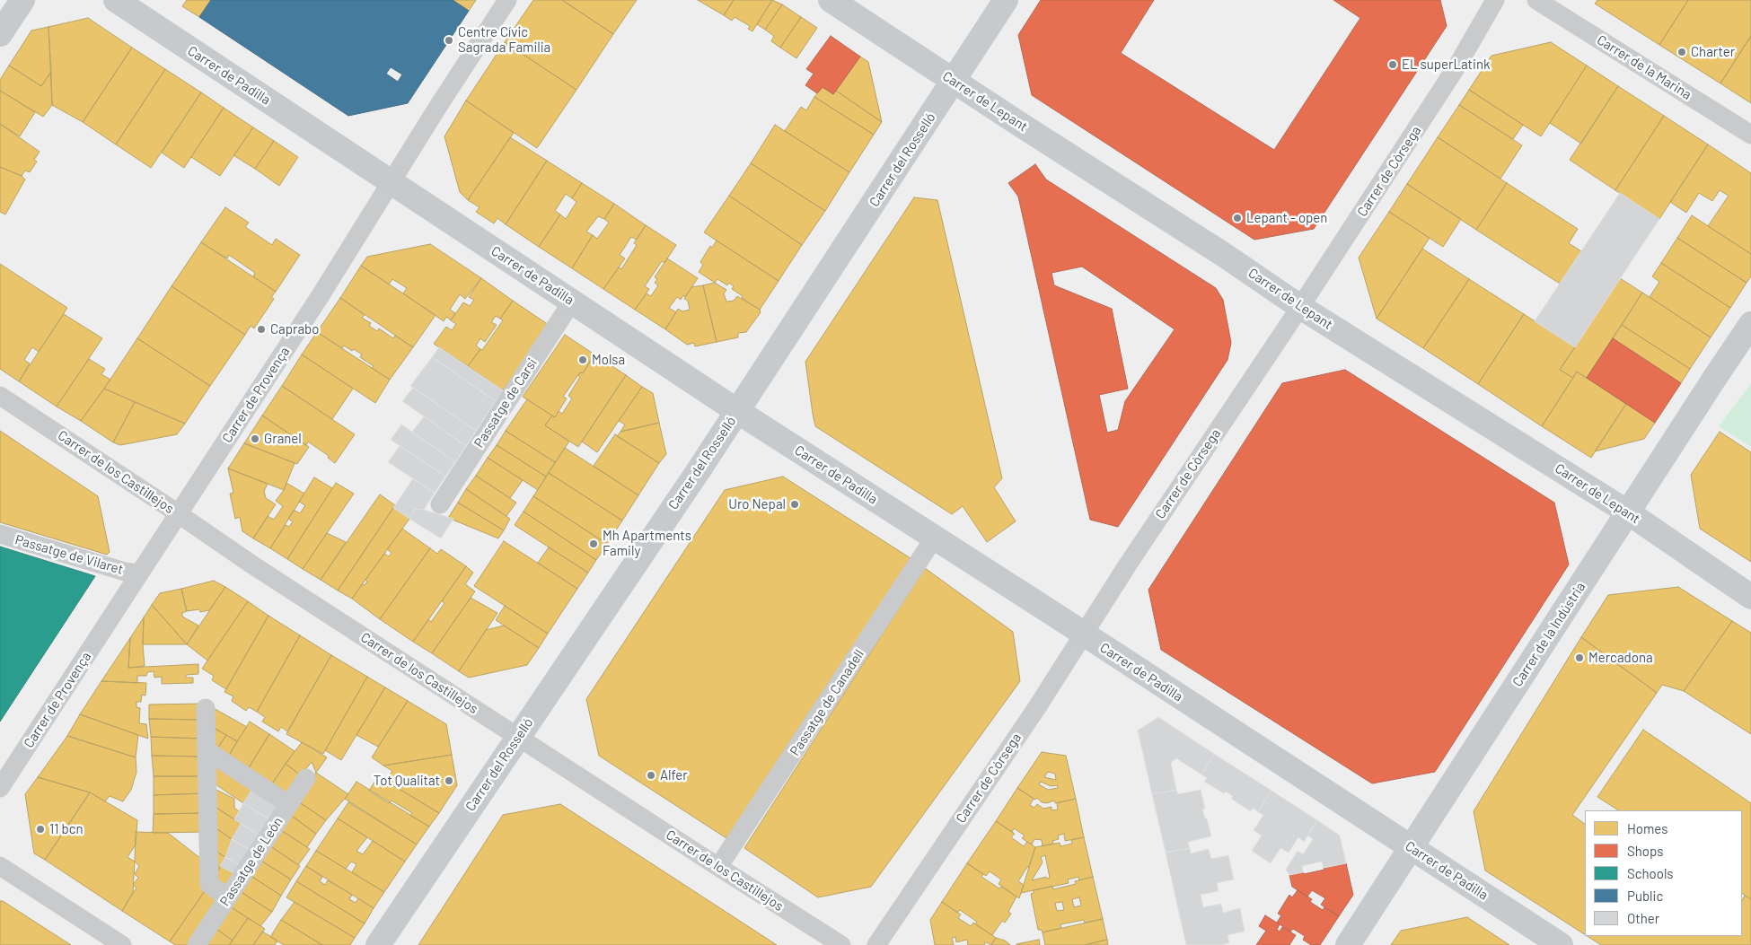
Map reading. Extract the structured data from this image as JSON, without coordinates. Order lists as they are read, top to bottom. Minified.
{"streets":{"main road":["Carrer de Padilla","Carrer de Lepant","Carrer del Rosselló","Carrer de la Indústria"],"street":["Carrer de la Marina","Carrer de Còrsega","Carrer de Provença","Passatge de Carsi","Carrer de los Castillejos","Passatge de Vilaret","Passatge de Canadell","Passatge de León"]},"crossings":[["Carrer de Padilla","Carrer del Rosselló"],["Carrer de Padilla","Carrer de Còrsega"],["Carrer de Padilla","Carrer de Provença"],["Carrer de Padilla","Passatge de Carsi"],["Carrer de Padilla","Carrer de la Indústria"],["Carrer de Padilla","Passatge de Canadell"],["Carrer de Lepant","Carrer del Rosselló"],["Carrer de Lepant","Carrer de Còrsega"],["Carrer de Lepant","Carrer de la Indústria"],["Carrer del Rosselló","Carrer de los Castillejos"],["Carrer de Provença","Carrer de los Castillejos"],["Carrer de Provença","Passatge de Vilaret"],["Carrer de los Castillejos","Passatge de Canadell"]],"places":["Centre Cívic Sagrada Familia","Charter","EL superLatink","Lepant - open","Caprabo","Molsa","Granel","Uro Nepal","Mh Apartments Family","Mercadona","Alfer","Tot Qualitat","11 bcn"],"legend":["Homes","Shops","Schools","Public","Other"]}
